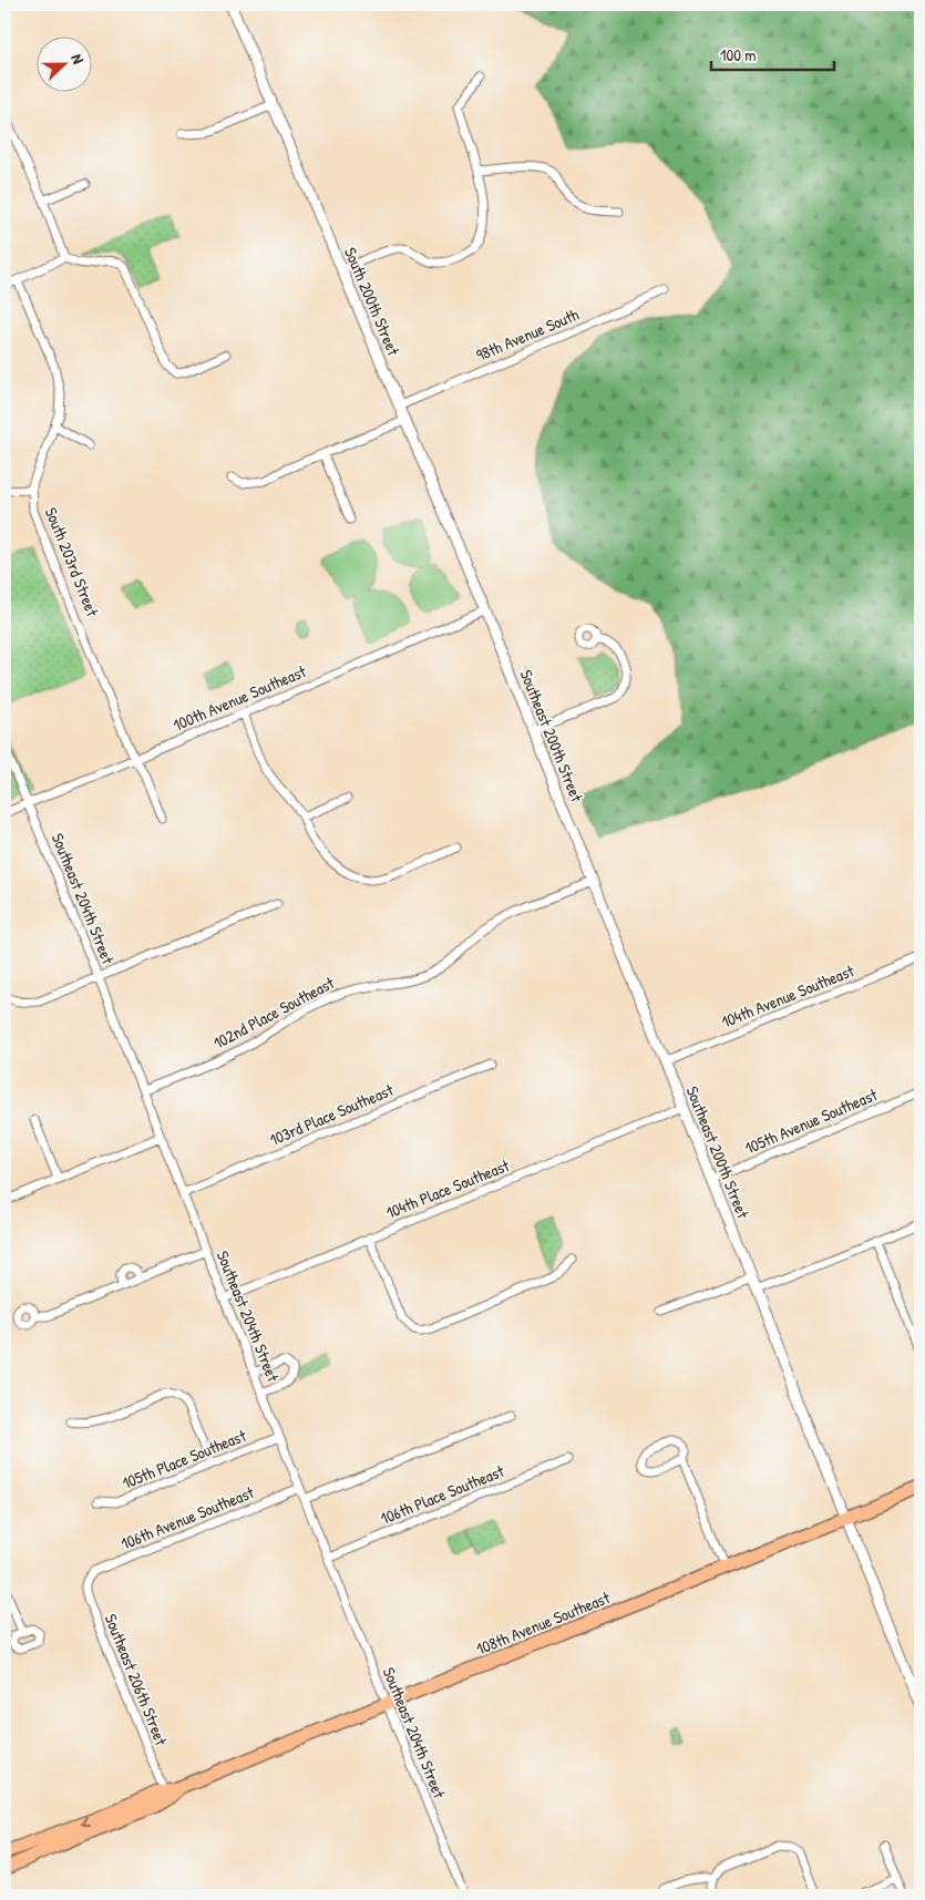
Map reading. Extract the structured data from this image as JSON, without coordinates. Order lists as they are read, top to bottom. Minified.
{"streets":{"main road":["108th Avenue Southeast"],"street":["South 200th Street","98th Avenue South","South 203rd Street","100th Avenue Southeast","Southeast 200th Street","Southeast 204th Street","104th Avenue Southeast","102nd Place Southeast","103rd Place Southeast","105th Avenue Southeast","104th Place Southeast","105th Place Southeast","106th Place Southeast","106th Avenue Southeast","Southeast 206th Street"]},"crossings":[["South 200th Street","98th Avenue South"],["South 200th Street","100th Avenue Southeast"],["South 200th Street","Southeast 200th Street"],["South 203rd Street","100th Avenue Southeast"],["100th Avenue Southeast","Southeast 200th Street"],["100th Avenue Southeast","Southeast 204th Street"],["Southeast 200th Street","104th Avenue Southeast"],["Southeast 200th Street","102nd Place Southeast"],["Southeast 200th Street","105th Avenue Southeast"],["Southeast 200th Street","104th Place Southeast"],["Southeast 200th Street","108th Avenue Southeast"],["Southeast 204th Street","102nd Place Southeast"],["Southeast 204th Street","103rd Place Southeast"],["Southeast 204th Street","104th Place Southeast"],["Southeast 204th Street","105th Place Southeast"],["Southeast 204th Street","106th Place Southeast"],["Southeast 204th Street","106th Avenue Southeast"],["Southeast 204th Street","108th Avenue Southeast"],["106th Avenue Southeast","Southeast 206th Street"],["108th Avenue Southeast","Southeast 206th Street"]],"scale_bar":"100 m","north":"right"}
